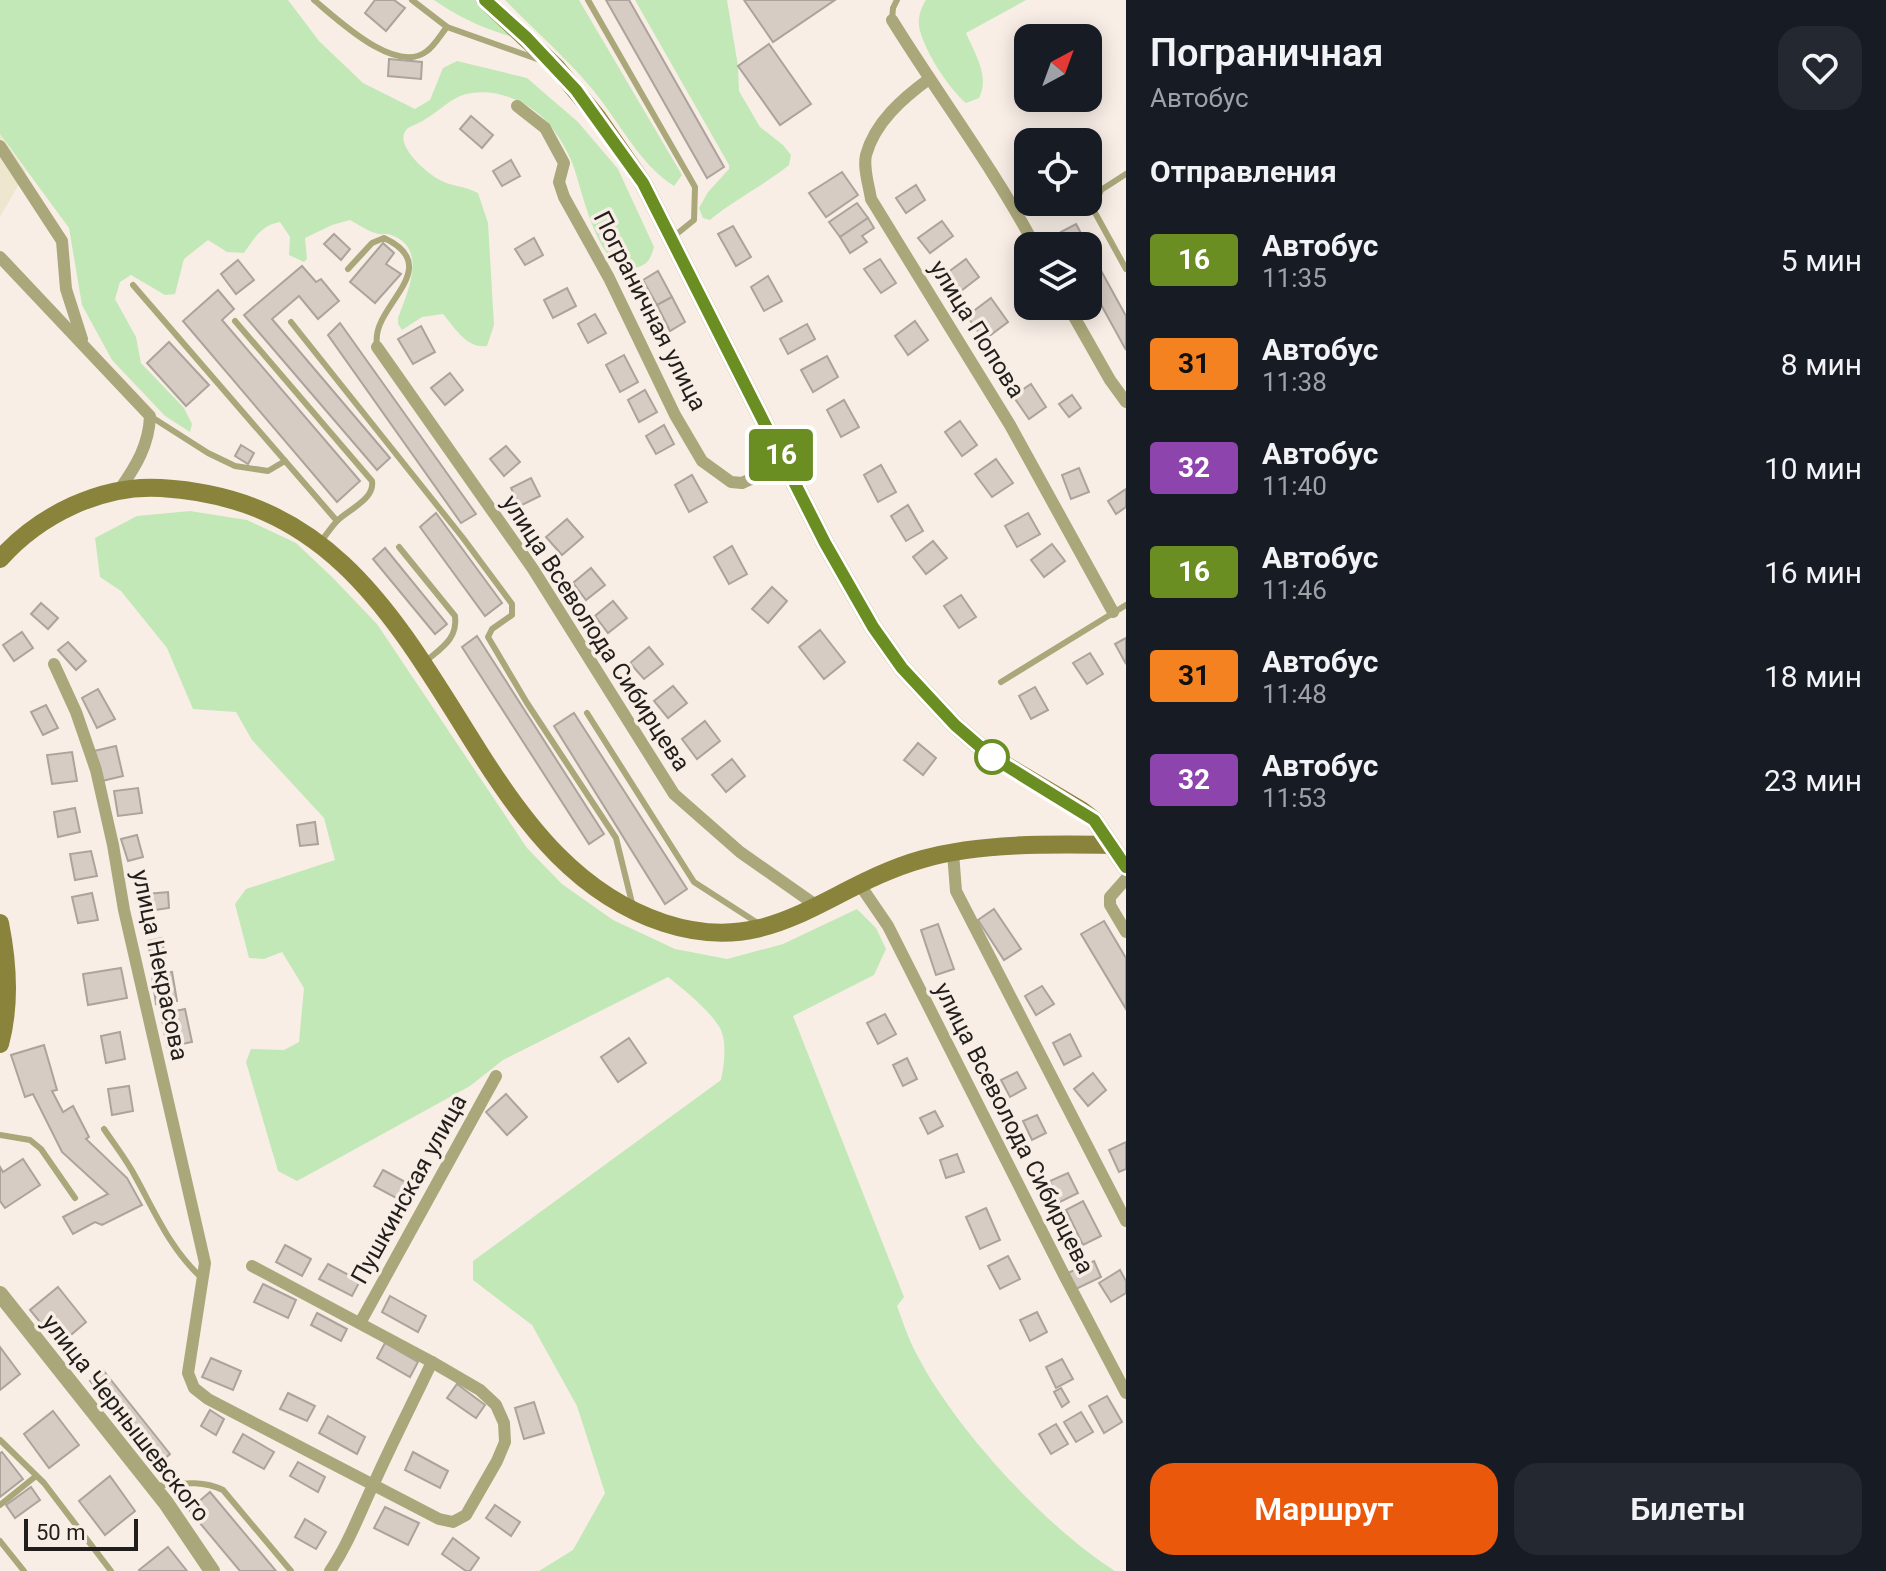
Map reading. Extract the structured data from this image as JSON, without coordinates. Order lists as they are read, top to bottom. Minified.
{"streets":{"street":["Пограничная улица","улица Попова","улица Всеволода Сибирцева","улица Некрасова","Пушкинская улица","улица Чернышевского"]},"crossings":[["улица Некрасова","Пушкинская улица"]],"lines":["bus line 16"],"scale_bar":"50 m","north":"top right","page":{"on_map":"16","heading":[["Пограничная","Автобус"],"Отправления"],"list":[{"mark":"16","name":"Автобус","note":"11:35","value":"5 мин"},{"mark":"31","name":"Автобус","note":"11:38","value":"8 мин"},{"mark":"32","name":"Автобус","note":"11:40","value":"10 мин"},{"mark":"16","name":"Автобус","note":"11:46","value":"16 мин"},{"mark":"31","name":"Автобус","note":"11:48","value":"18 мин"},{"mark":"32","name":"Автобус","note":"11:53","value":"23 мин"}],"buttons":["Маршрут","Билеты"],"scale":"50 m"}}
